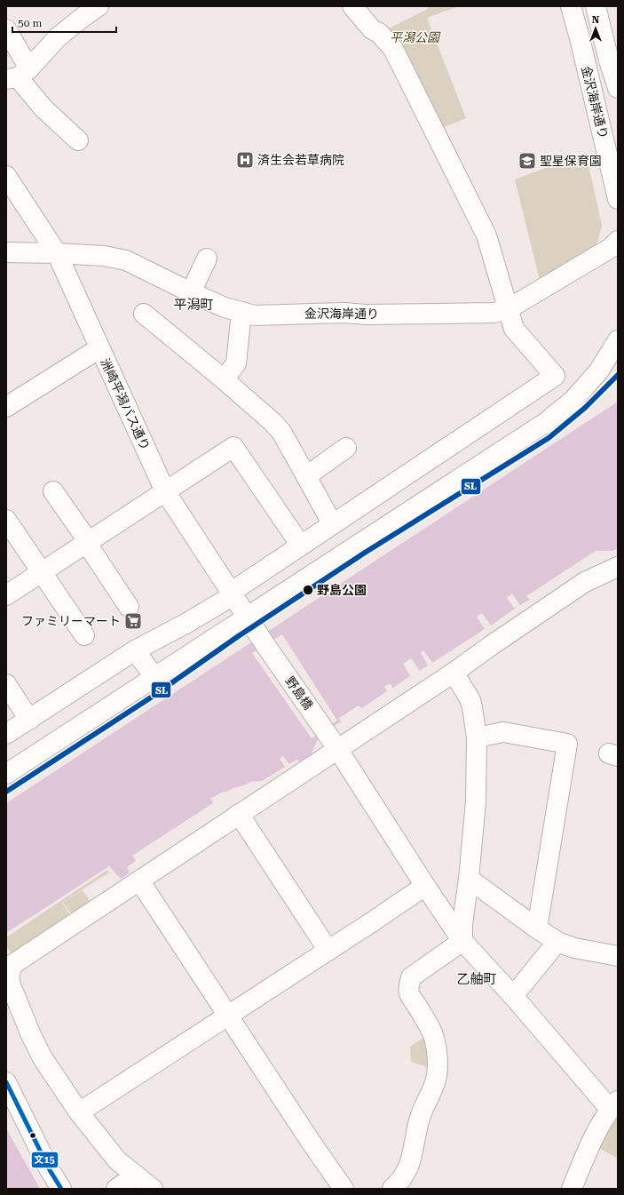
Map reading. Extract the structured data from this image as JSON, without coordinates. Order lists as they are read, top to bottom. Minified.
{"streets":{"street":["金沢海岸通り","洲崎平潟バス通り","野島橋"]},"crossings":[["金沢海岸通り","洲崎平潟バス通り"],["洲崎平潟バス通り","野島橋"]],"districts":["平潟町","乙舳町"],"parks":["平潟公園"],"places":{"hospital":["済生会若草病院"],"school or university":["聖星保育園"],"other":["野島公園"],"supermarket":["ファミリーマート"]},"lines":["transit line SL","transit line 文15"],"scale_bar":"50 m","north":"top"}
